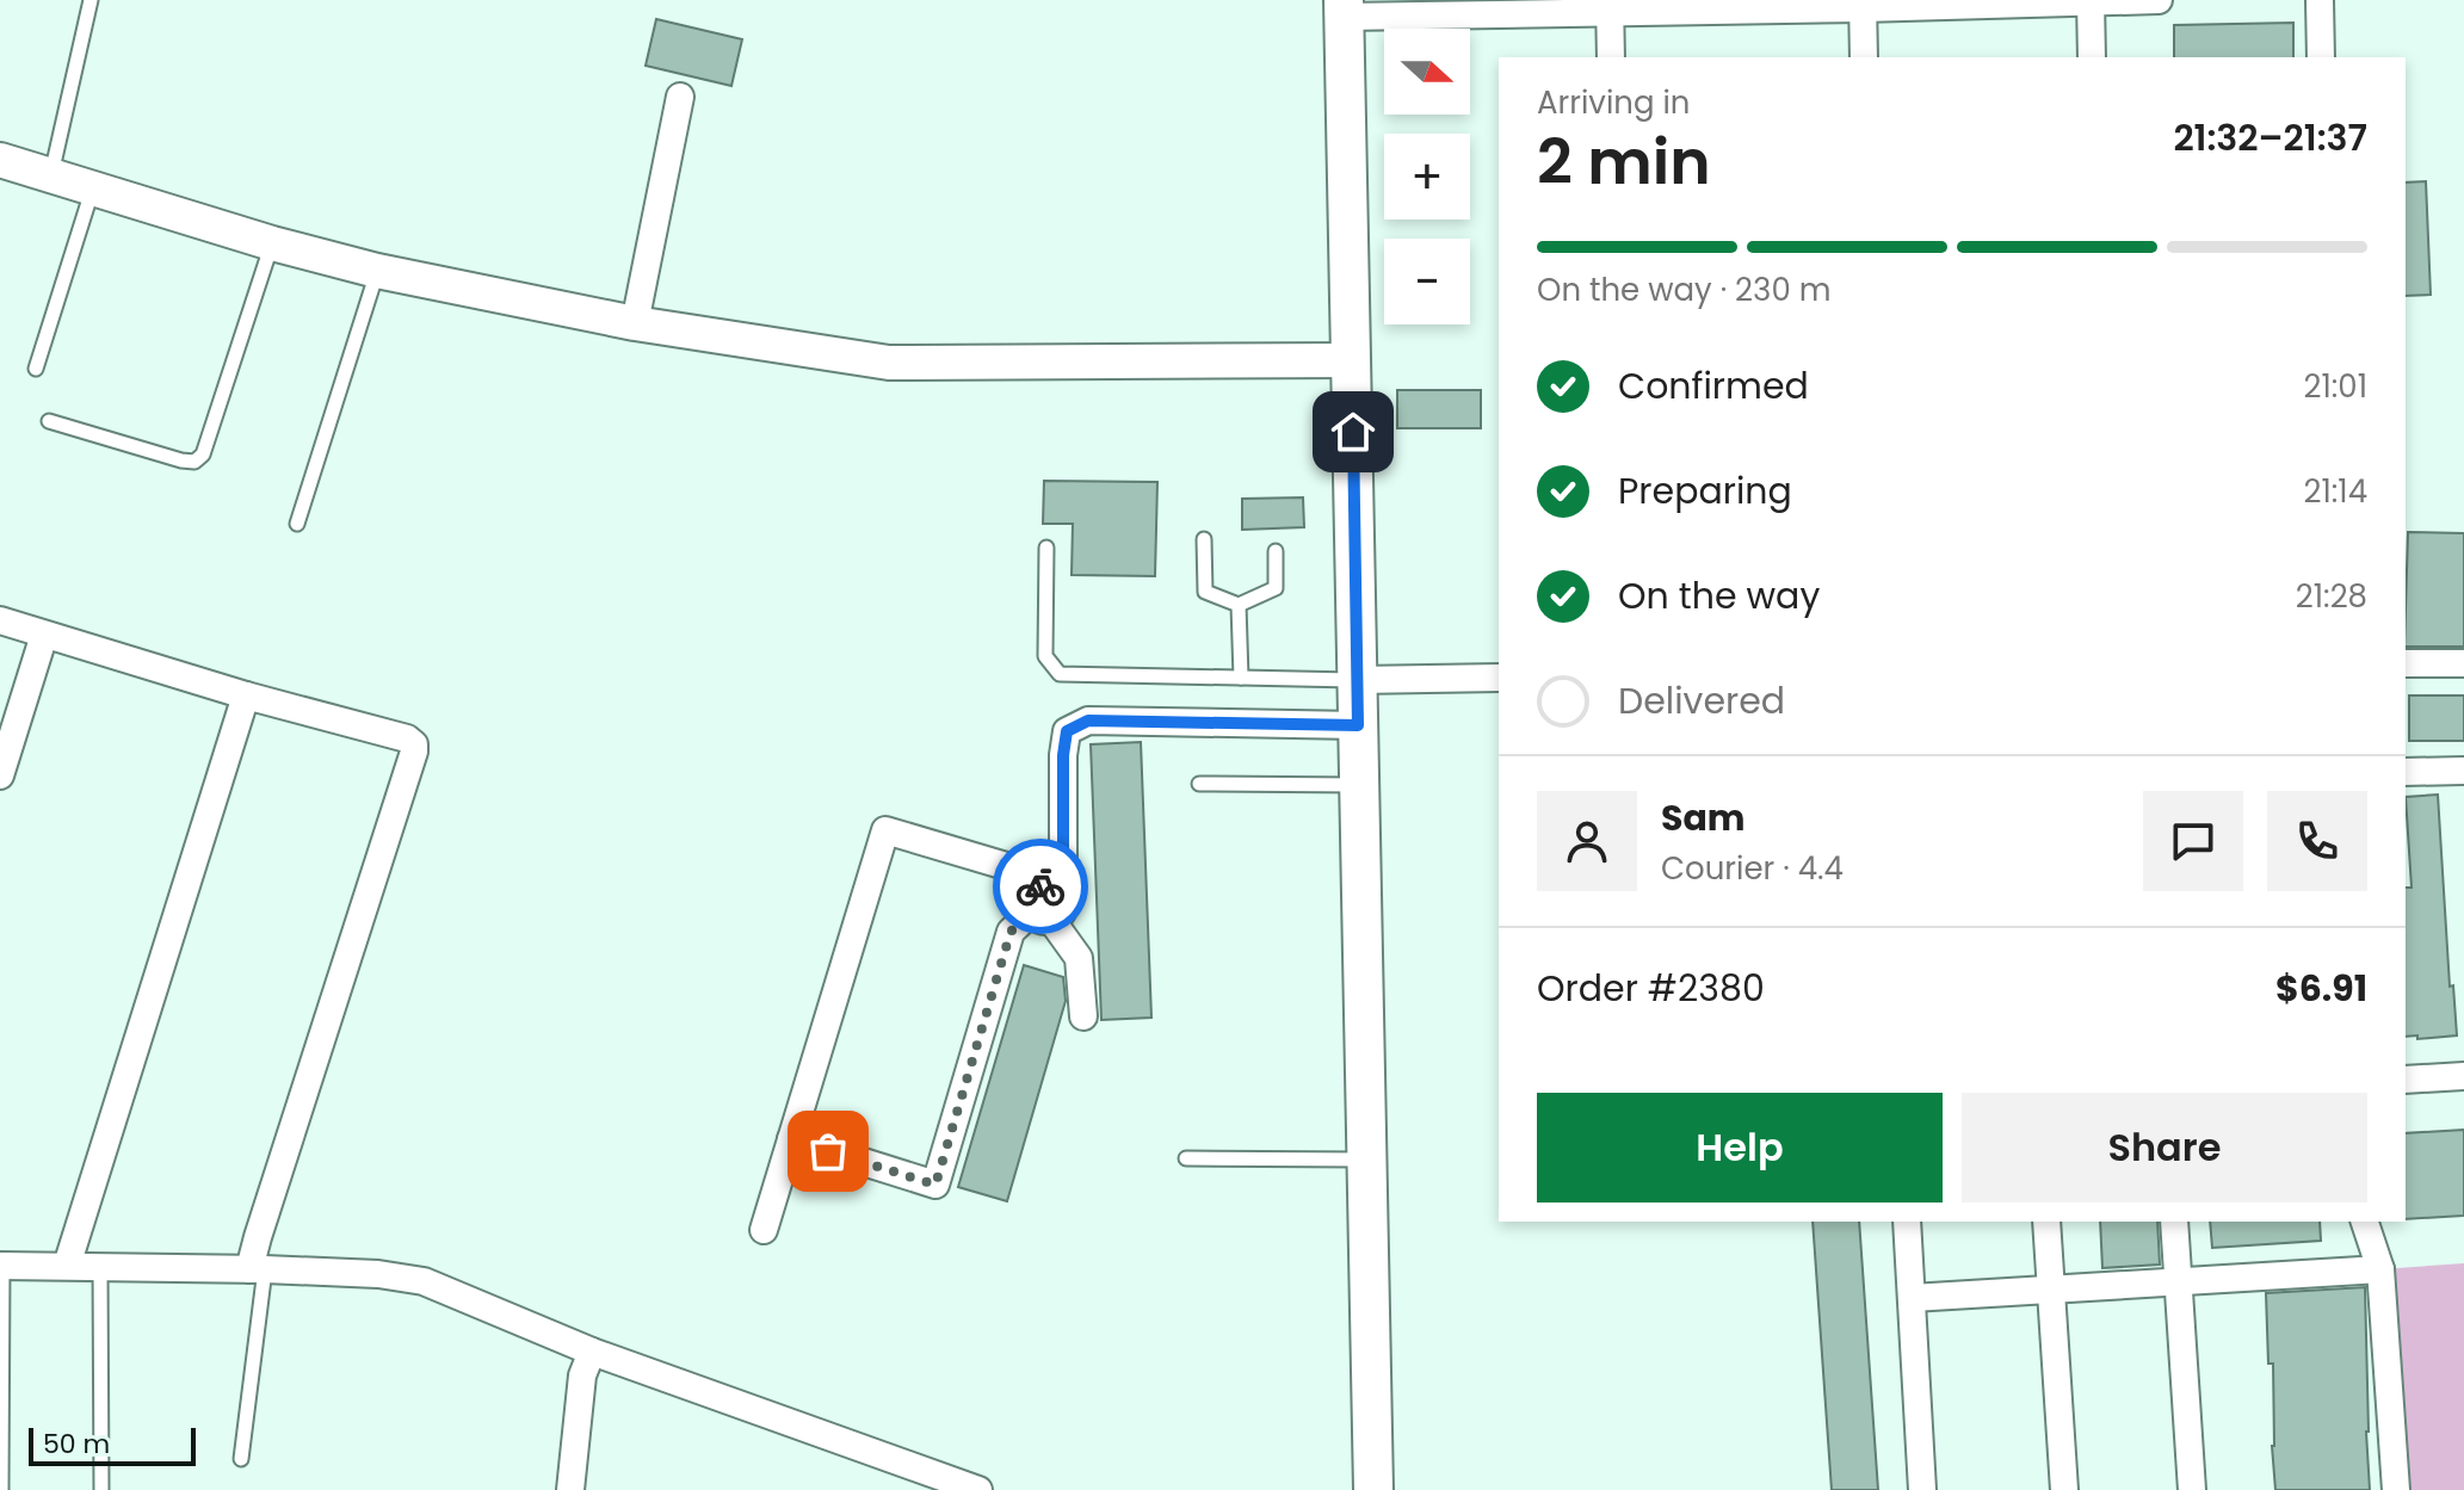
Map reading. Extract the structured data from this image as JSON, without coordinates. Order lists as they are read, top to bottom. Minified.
{"scale_bar":"50 m","north":"right","page":{"map_buttons":["+","−"],"heading":["2 min","Arriving in","21:32–21:37"],"panel":["Sam","Courier · 4.4","Order #2380","$6.91"],"bar":"On the way · 230 m","list":[["Confirmed","21:01"],["Preparing","21:14"],["On the way","21:28"],"Delivered"],"buttons":["Help","Share"],"scale":"50 m"}}
